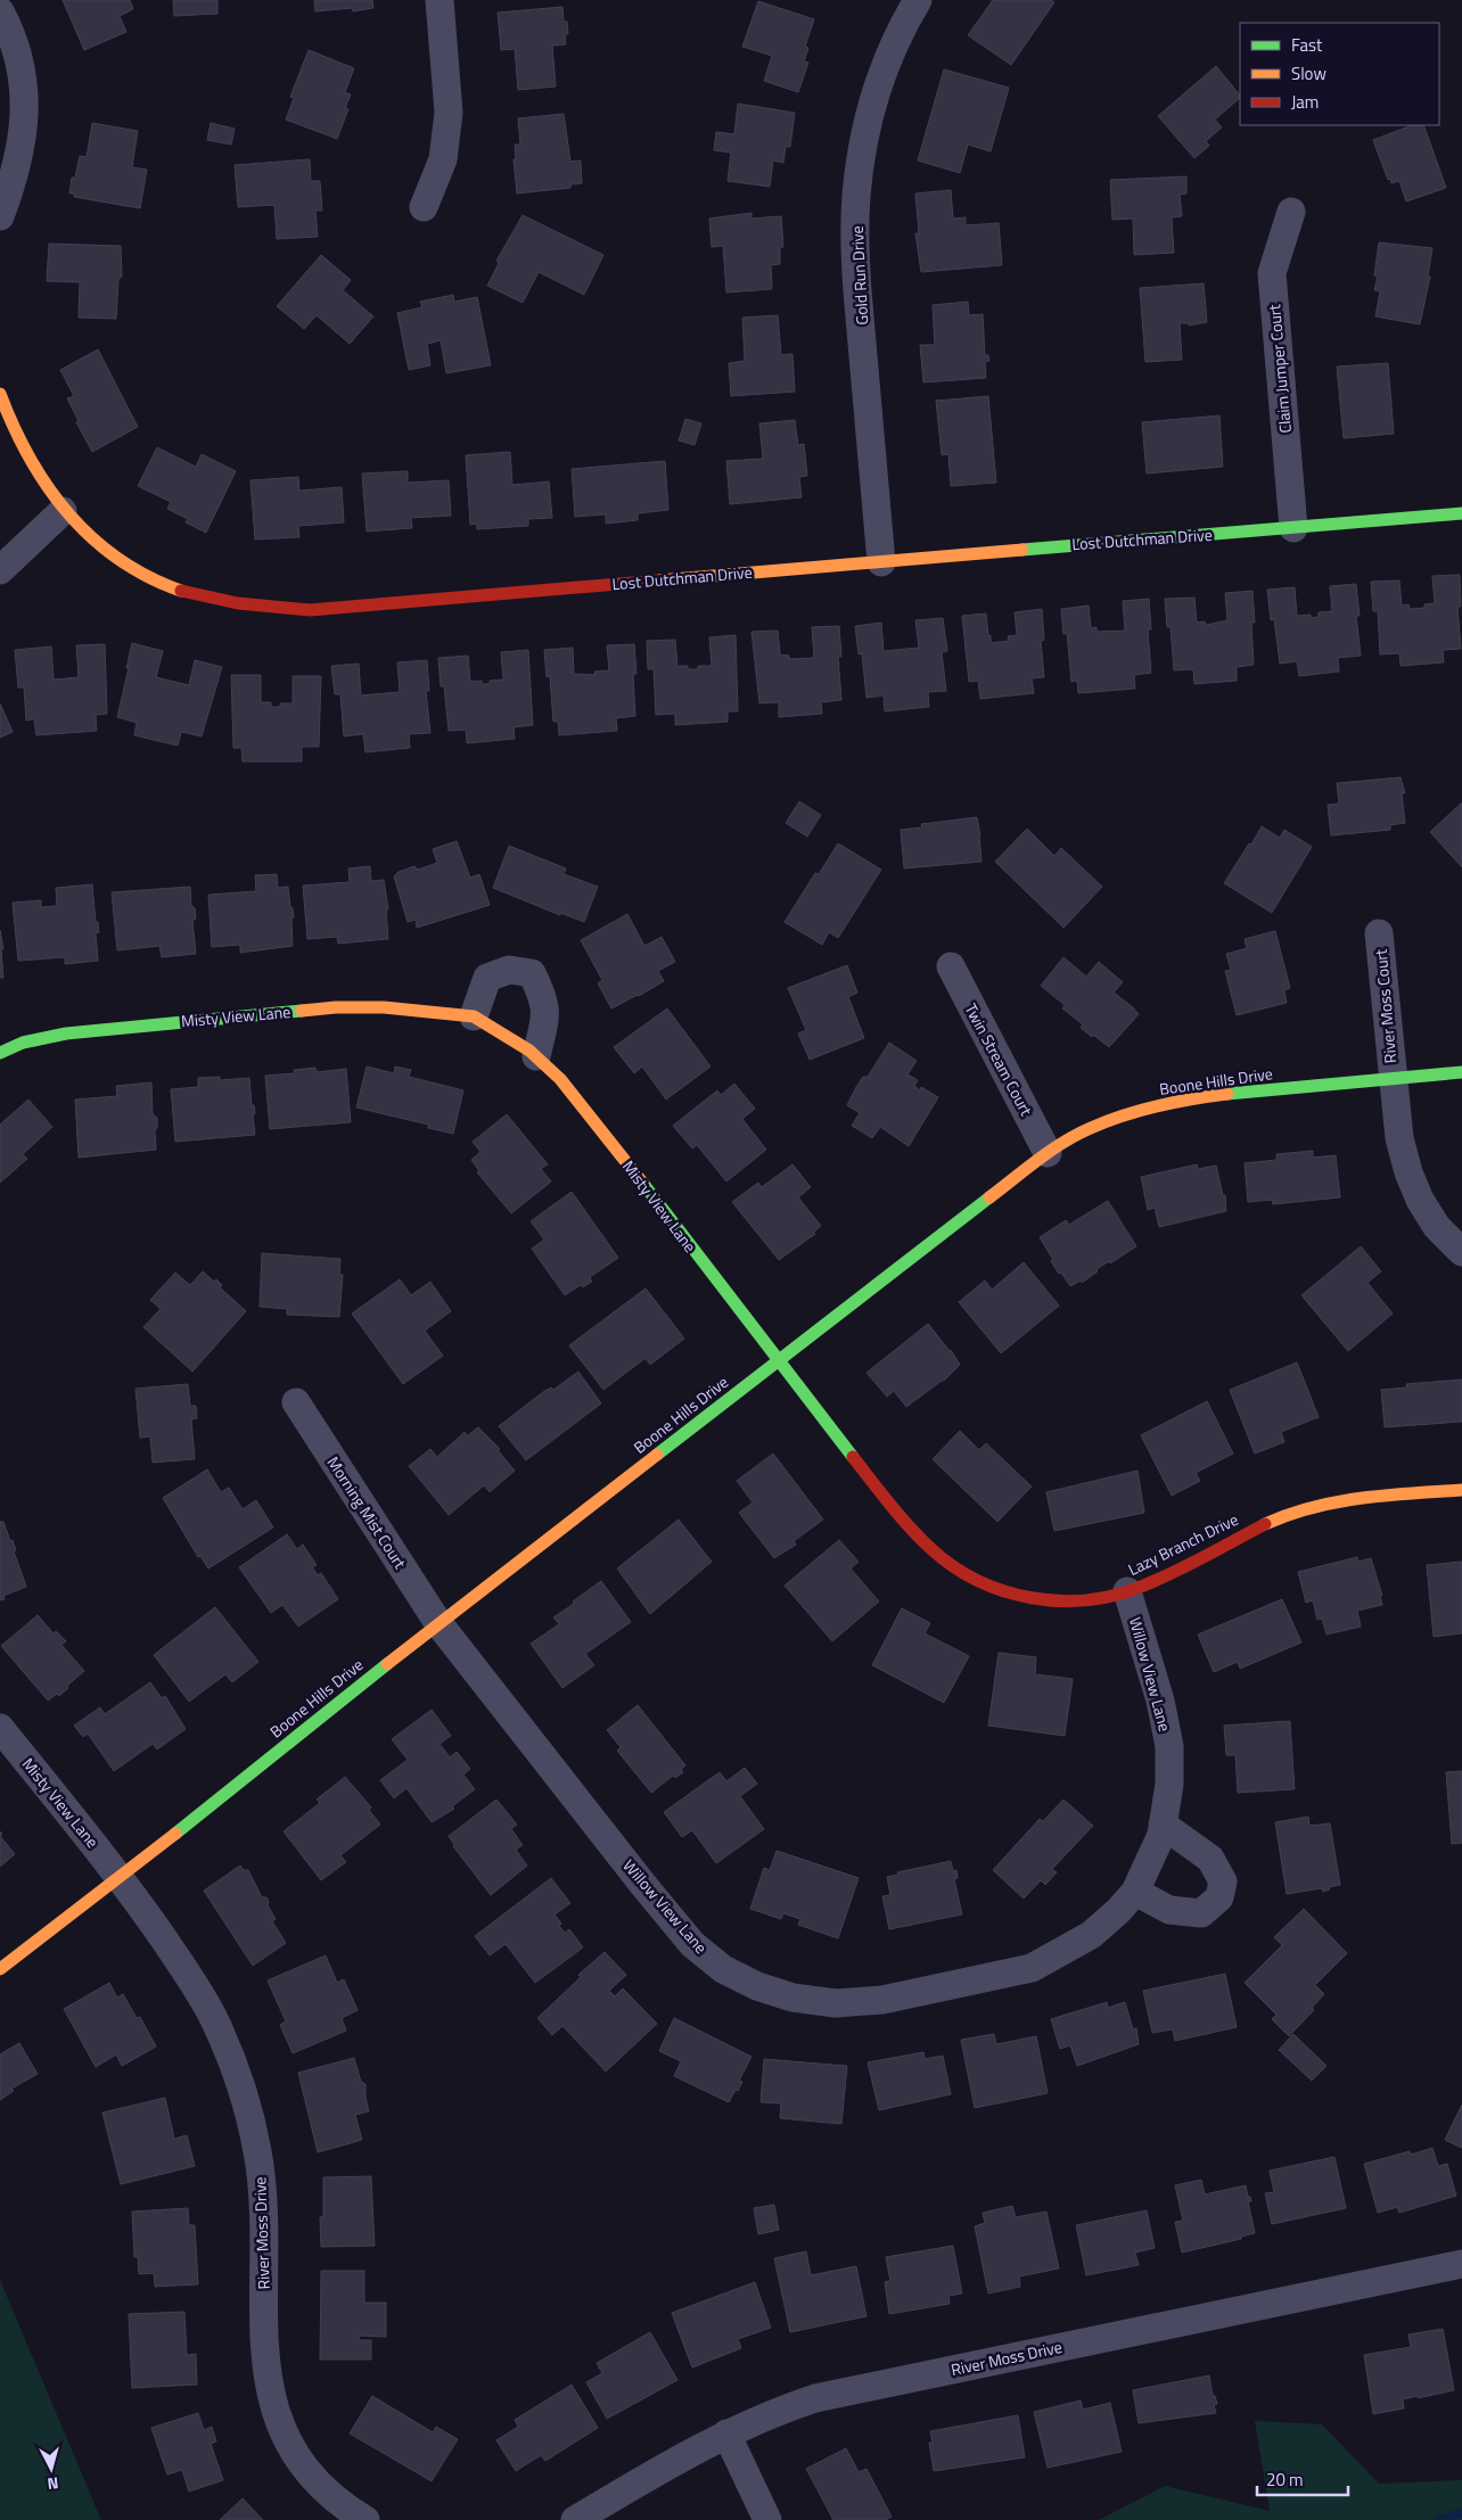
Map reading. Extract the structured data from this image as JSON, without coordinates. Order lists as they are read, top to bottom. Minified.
{"streets":{"street":["Gold Run Drive","Claim Jumper Court","Lost Dutchman Drive","River Moss Court","Misty View Lane","Twin Stream Court","Boone Hills Drive","Morning Mist Court","Lazy Branch Drive","Willow View Lane","River Moss Drive"]},"crossings":[["Gold Run Drive","Lost Dutchman Drive"],["Claim Jumper Court","Lost Dutchman Drive"],["River Moss Court","Boone Hills Drive"],["Misty View Lane","Boone Hills Drive"],["Misty View Lane","Lazy Branch Drive"],["Misty View Lane","River Moss Drive"],["Twin Stream Court","Boone Hills Drive"],["Boone Hills Drive","Morning Mist Court"],["Boone Hills Drive","Lazy Branch Drive"],["Boone Hills Drive","Willow View Lane"],["Boone Hills Drive","River Moss Drive"],["Morning Mist Court","Willow View Lane"],["Lazy Branch Drive","Willow View Lane"]],"legend":["Fast","Slow","Jam"],"scale_bar":"20 m","north":"bottom"}
